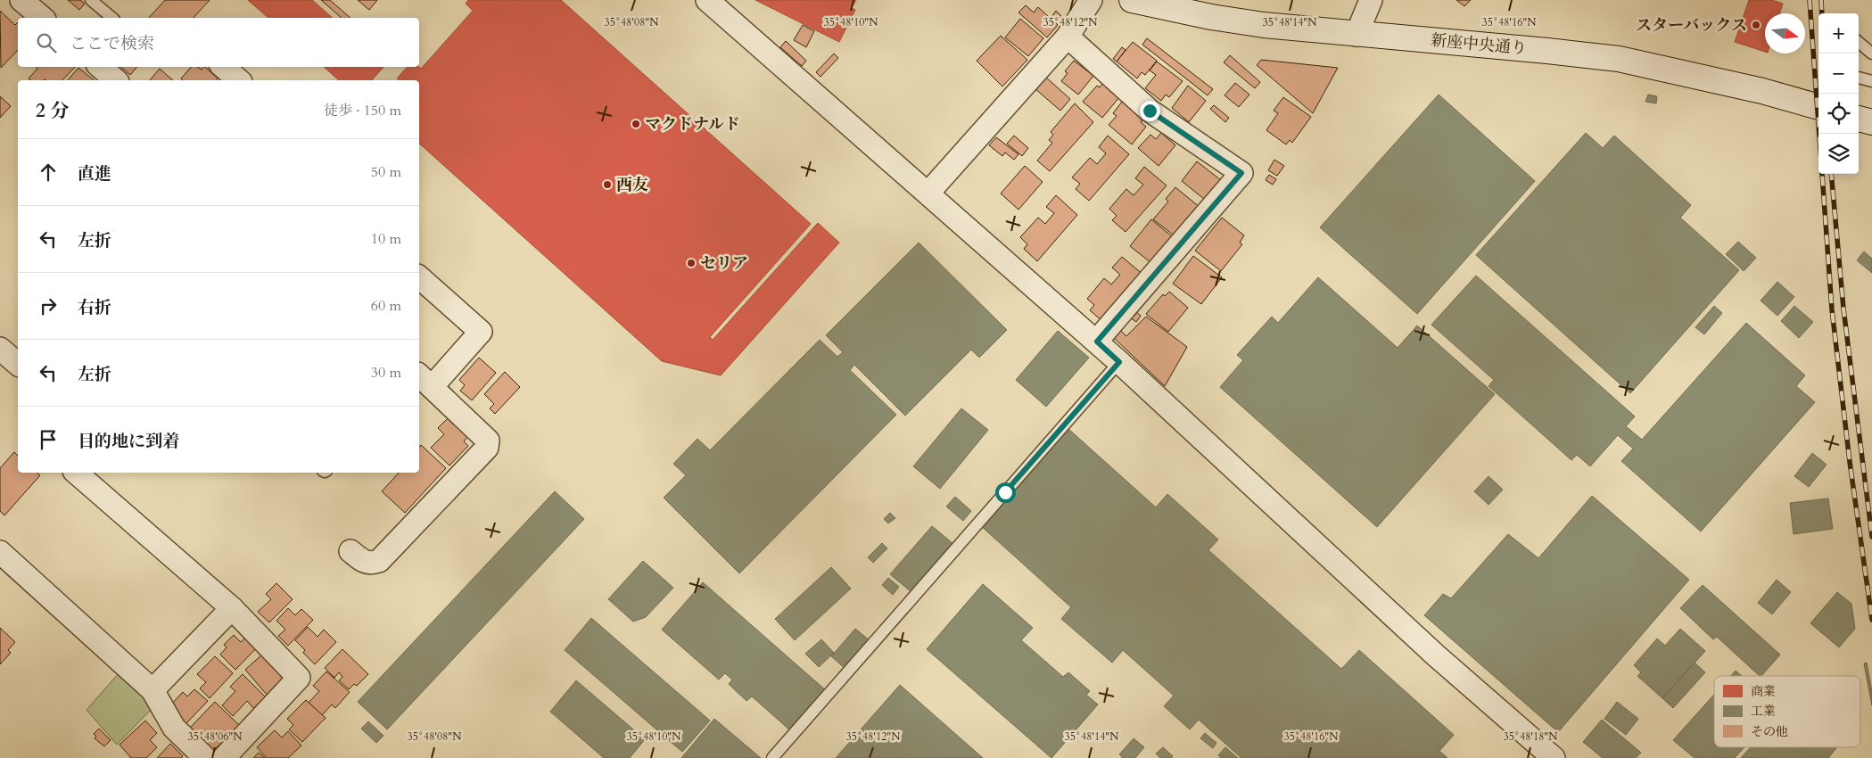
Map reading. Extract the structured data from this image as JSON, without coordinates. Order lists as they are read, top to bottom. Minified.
{"streets":{"street":["新座中央通り"]},"places":["スターバックス","マクドナルド","西友","セリア"],"legend":["商業","工業","その他"],"north":"right","page":{"map_buttons":["+","−"],"search":"ここで検索","heading":["2 分","徒歩 · 150 m"],"list":[["直進","50 m"],["左折","10 m"],["右折","60 m"],["左折","30 m"],"目的地に到着"]},"coordinates":["35°48'08\"N","35°48'10\"N","35°48'12\"N","35°48'14\"N","35°48'16\"N","35°48'06\"N","35°48'18\"N"]}
